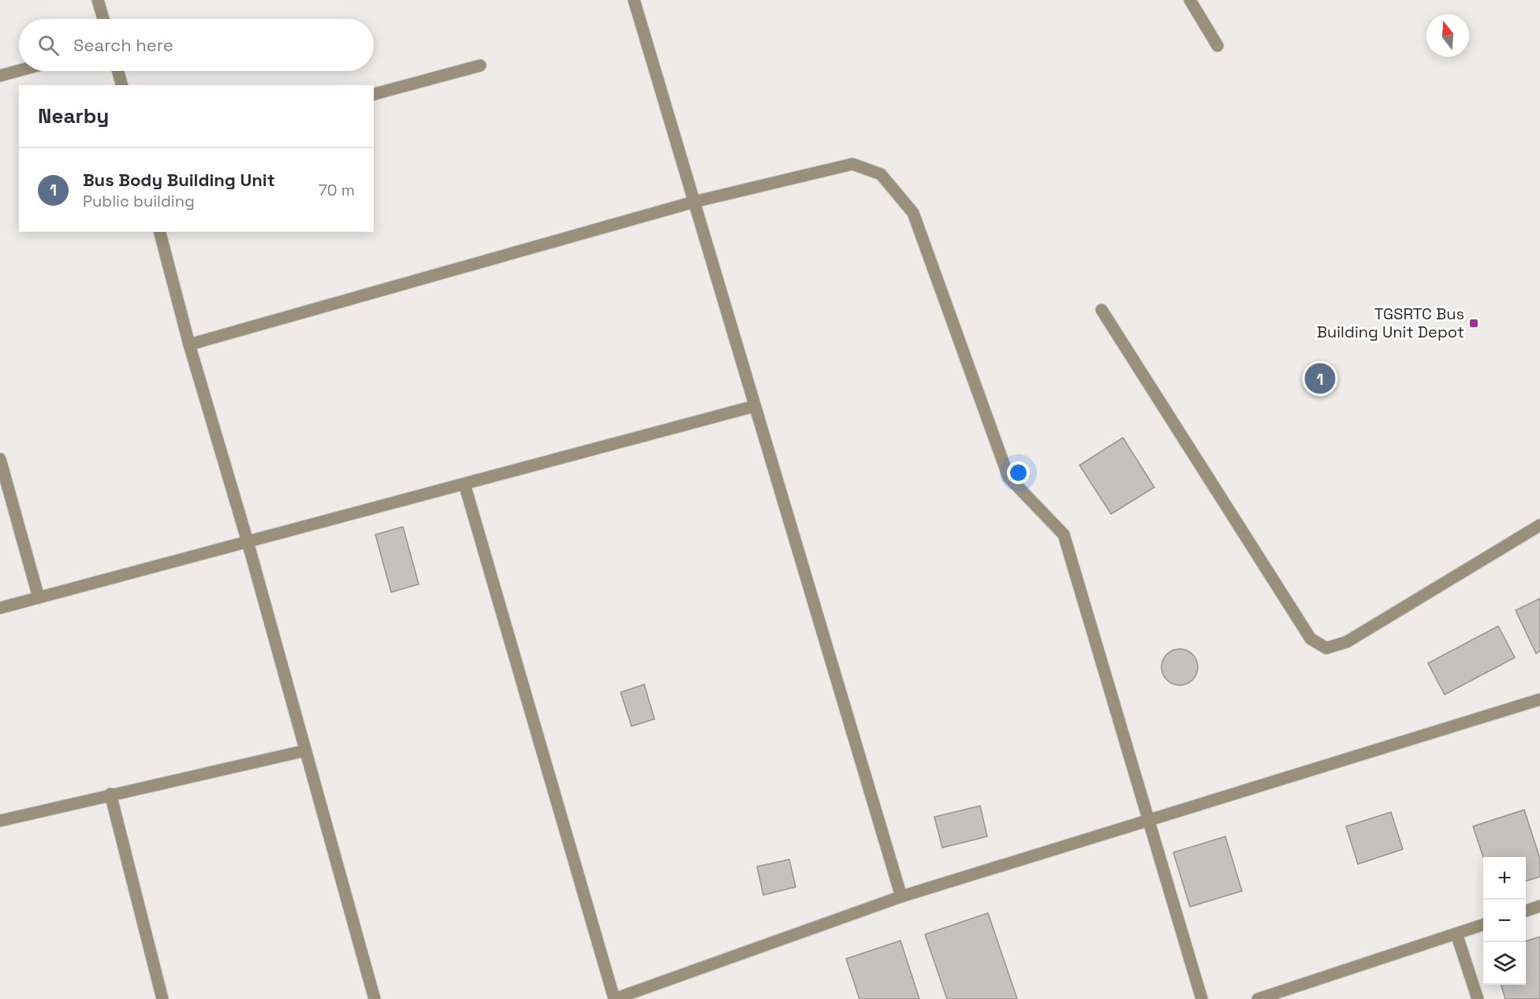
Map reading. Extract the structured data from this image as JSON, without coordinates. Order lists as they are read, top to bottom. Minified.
{"places":{"transit":["TGSRTC Bus Building Unit Depot"]},"north":"top","page":{"search":"Search here","heading":"Nearby","list":[{"mark":"1","name":"Bus Body Building Unit","note":"Public building","value":"70 m"}],"pins":"1","map_buttons":["+","−"]}}
